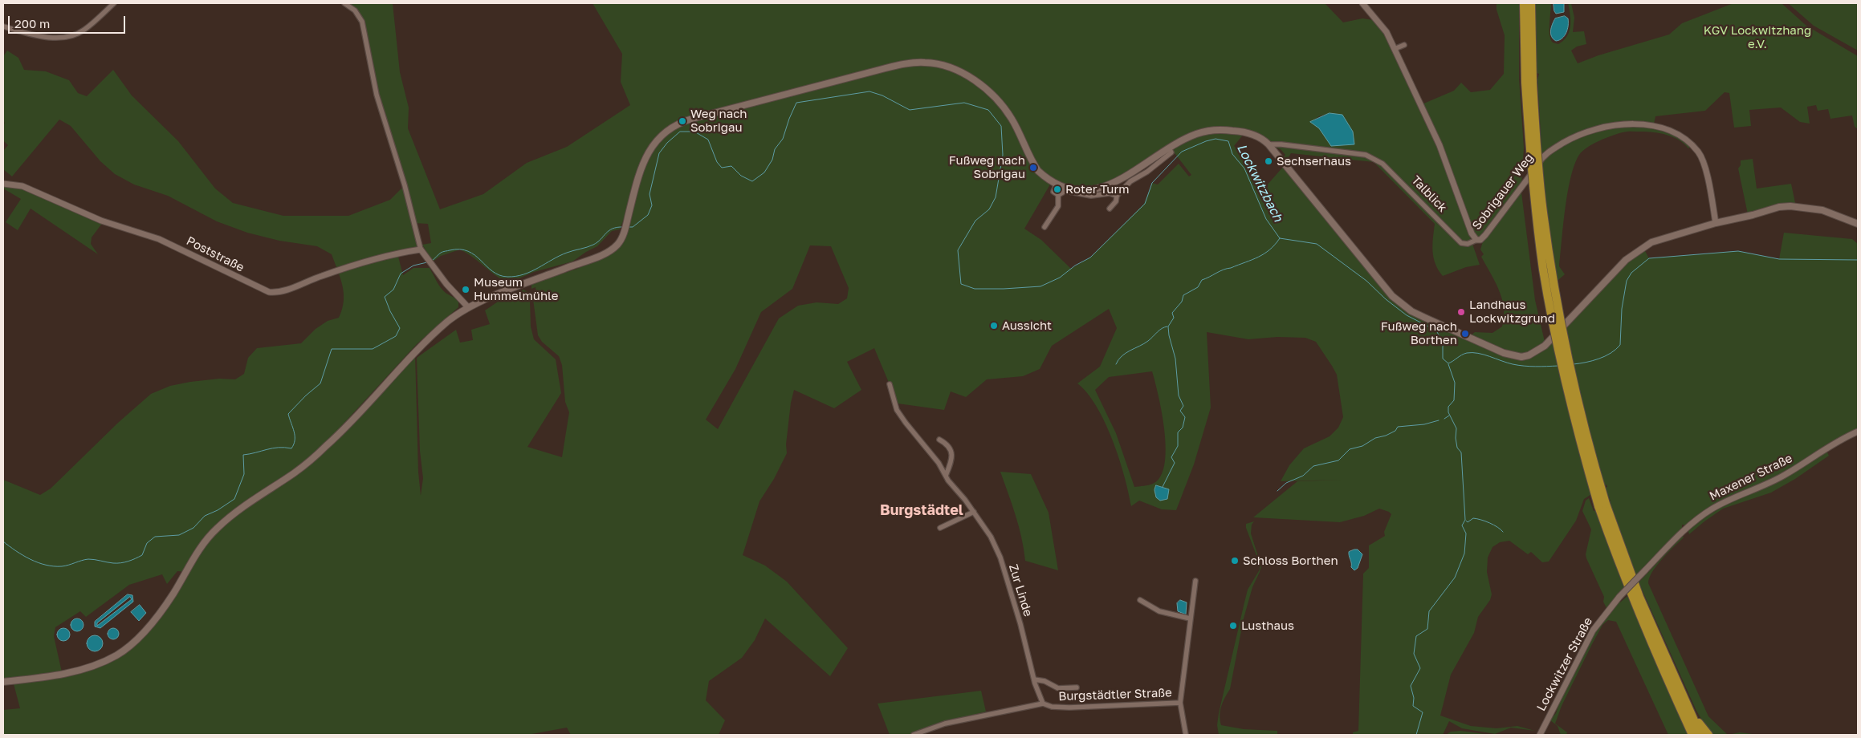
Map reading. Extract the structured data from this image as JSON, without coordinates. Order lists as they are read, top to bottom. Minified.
{"streets":{"street":["Sobrigauer Weg","Talblick","Poststraße","Maxener Straße","Zur Linde","Lockwitzer Straße","Burgstädtler Straße"]},"crossings":[["Sobrigauer Weg","Talblick"],["Maxener Straße","Lockwitzer Straße"],["Zur Linde","Burgstädtler Straße"]],"districts":["Burgstädtel"],"water":["Lockwitzbach"],"parks":["KGV Lockwitzhang e.V."],"places":["Weg nach Sobrigau","Sechserhaus","Fußweg nach Sobrigau","Roter Turm","Museum Hummelmühle","Landhaus Lockwitzgrund","Aussicht","Fußweg nach Borthen","Schloss Borthen","Lusthaus"],"scale_bar":"200 m"}
